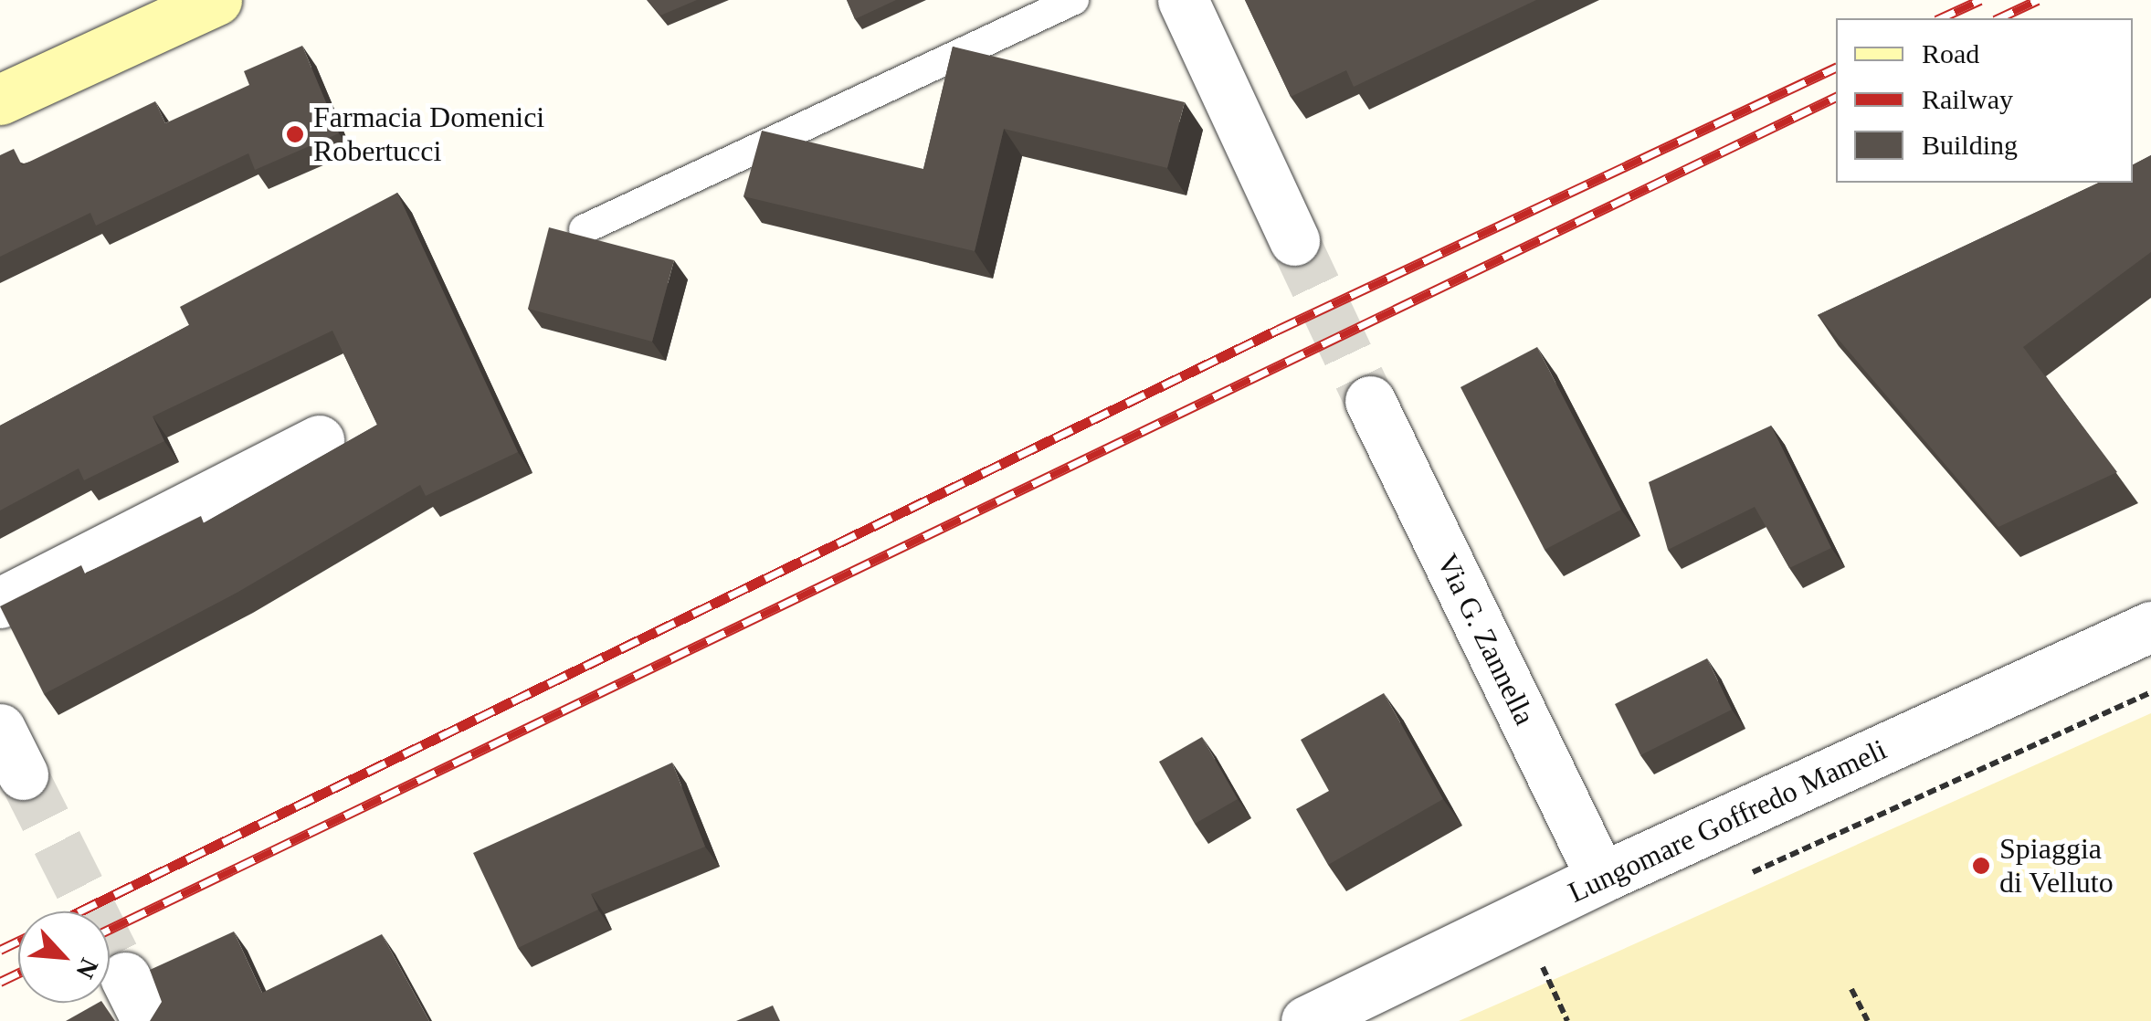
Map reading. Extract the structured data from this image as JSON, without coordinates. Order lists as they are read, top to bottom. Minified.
{"streets":{"street":["Via G. Zannella","Lungomare Goffredo Mameli"]},"crossings":[["Via G. Zannella","Lungomare Goffredo Mameli"]],"places":["Farmacia Domenici Robertucci","Spiaggia di Velluto"],"legend":["Road","Railway","Building"],"north":"bottom right"}
